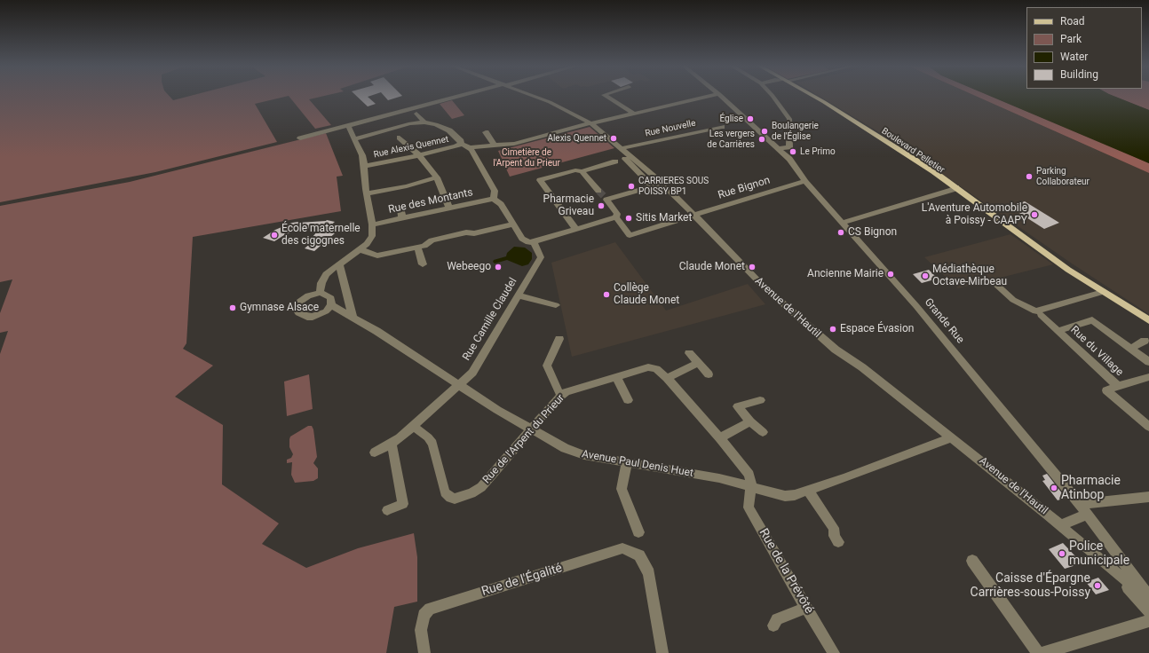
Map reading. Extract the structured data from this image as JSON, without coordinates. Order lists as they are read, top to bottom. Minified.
{"streets":{"main road":["Boulevard Pelletier"],"street":["Rue Nouvelle","Rue Alexis Quennet","Rue Bignon","Rue des Montants","Avenue de l'Hautil","Rue Camille Claudel","Grande Rue","Rue du Village","Rue de l'Arpent du Prieur","Avenue Paul Denis Huet","Rue de la Prévôté","Rue de l'Égalité"]},"crossings":[["Rue Nouvelle","Avenue de l'Hautil"],["Rue Bignon","Avenue de l'Hautil"],["Rue Bignon","Grande Rue"],["Avenue de l'Hautil","Avenue Paul Denis Huet"],["Rue Camille Claudel","Rue de l'Arpent du Prieur"],["Rue Camille Claudel","Avenue Paul Denis Huet"],["Rue de l'Arpent du Prieur","Avenue Paul Denis Huet"],["Rue de l'Arpent du Prieur","Rue de la Prévôté"],["Avenue Paul Denis Huet","Rue de la Prévôté"]],"parks":["Cimetière de l'Arpent du Prieur"],"places":["Église","Boulangerie de l'Église","Alexis Quennet","Les vergers de Carrières","Le Primo","Parking Collaborateur","CARRIERES SOUS POISSY BP1","Pharmacie Griveau","L'Aventure Automobile à Poissy - CAAPY","Sitis Market","CS Bignon","École maternelle des cigognes","Webeego","Claude Monet","Ancienne Mairie","Médiathèque Octave-Mirbeau","Collège Claude Monet","Gymnase Alsace","Espace Évasion","Pharmacie Atinbop","Police municipale","Caisse d'Épargne Carrières-sous-Poissy"],"legend":["Road","Park","Water","Building"]}
